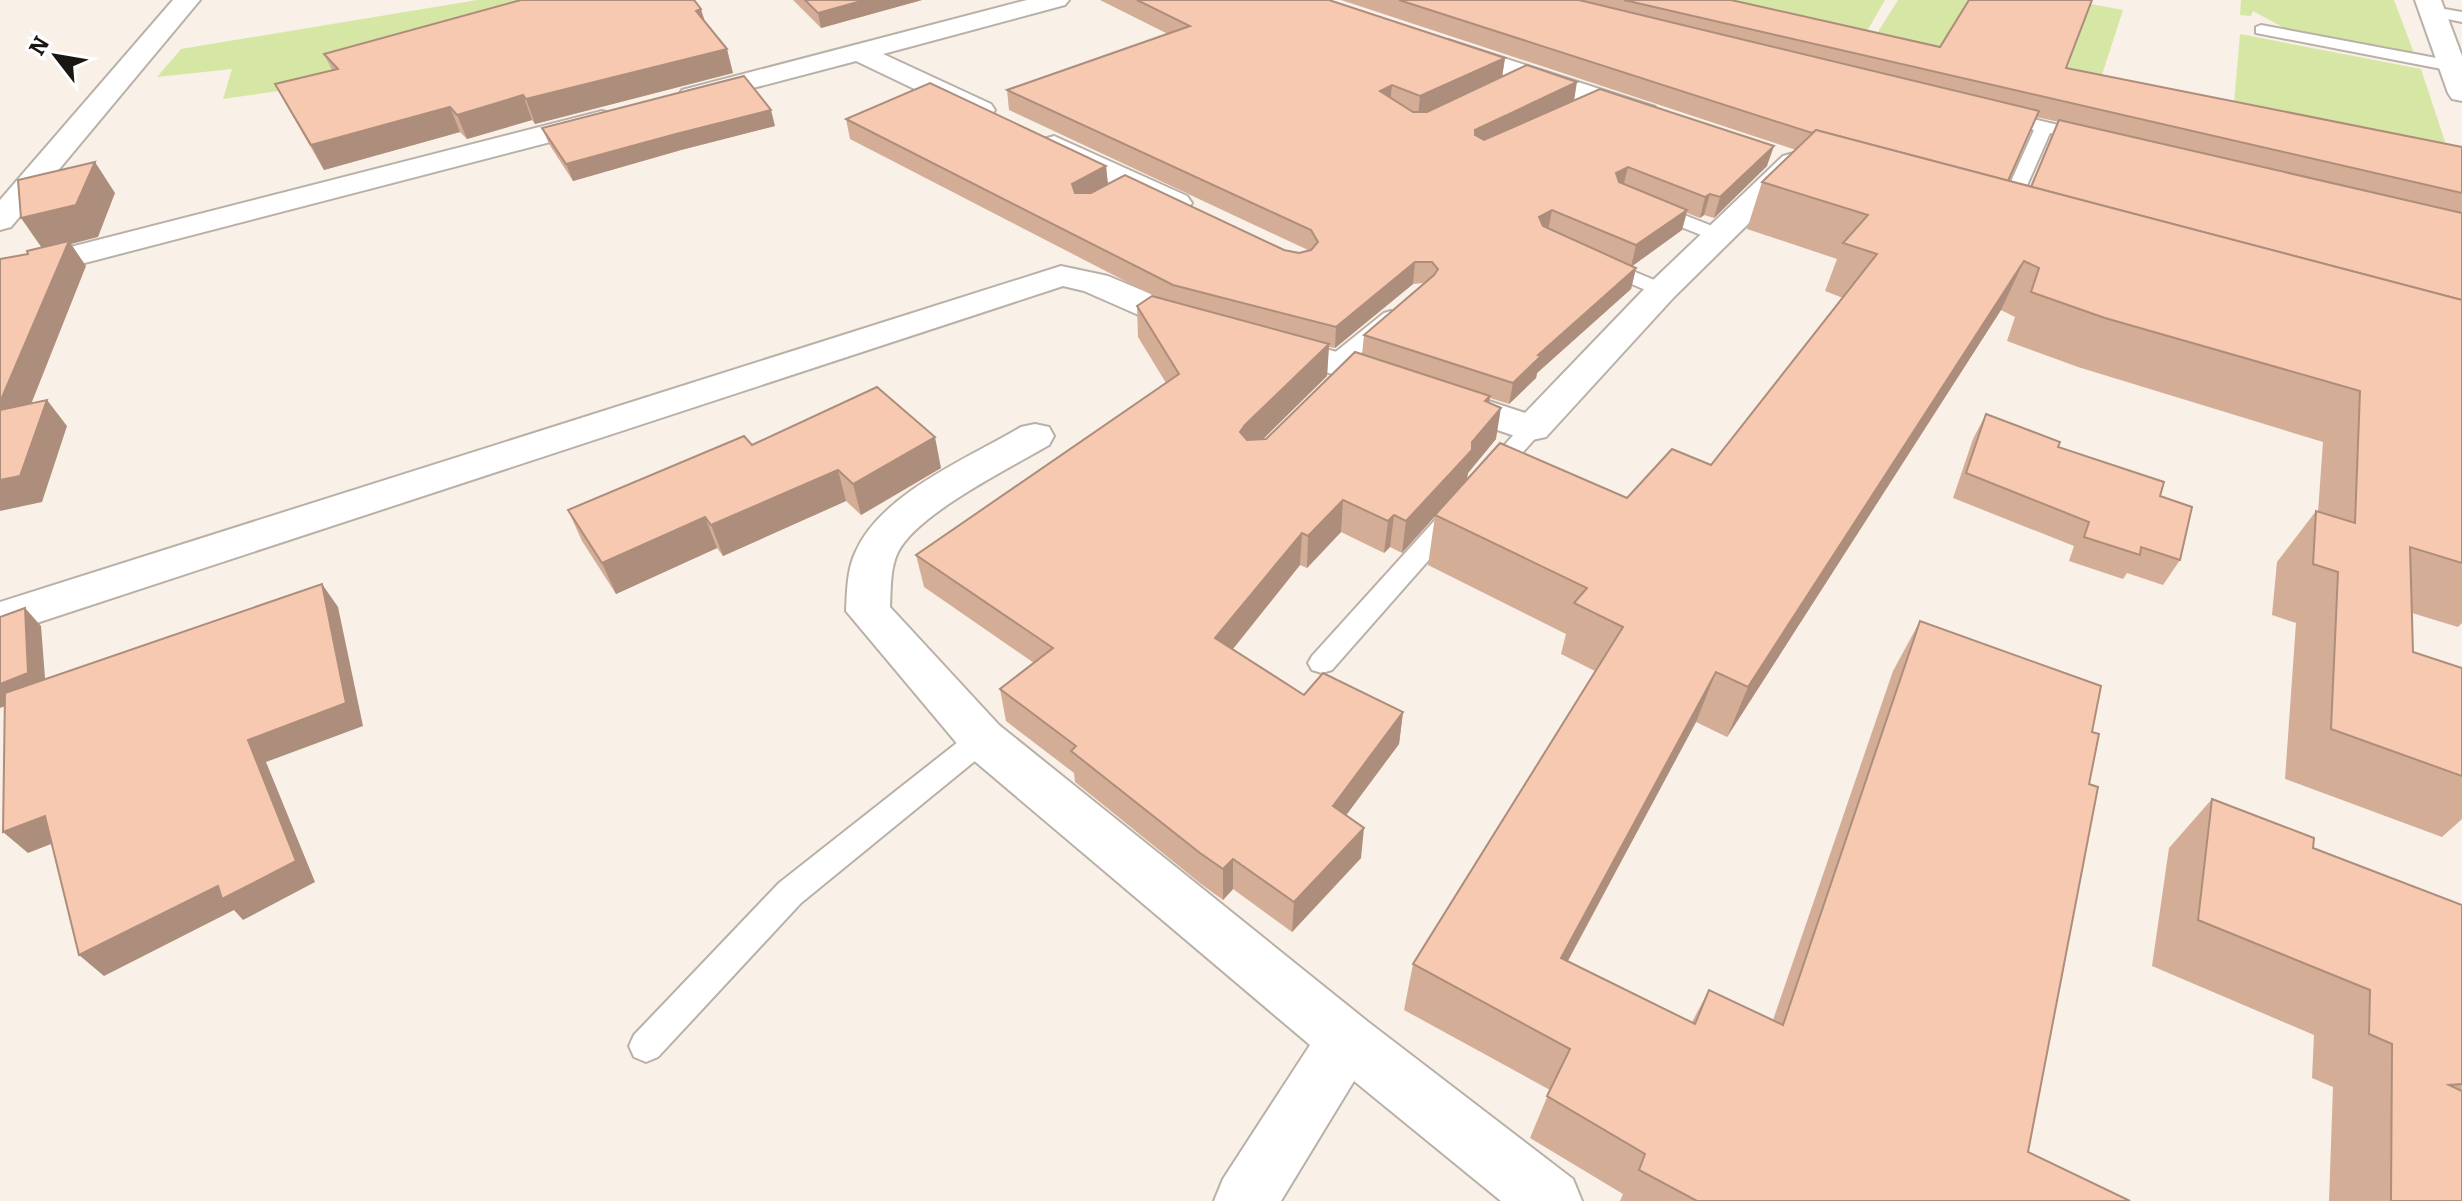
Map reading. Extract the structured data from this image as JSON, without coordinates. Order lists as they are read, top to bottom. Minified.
{"north":"top left"}
